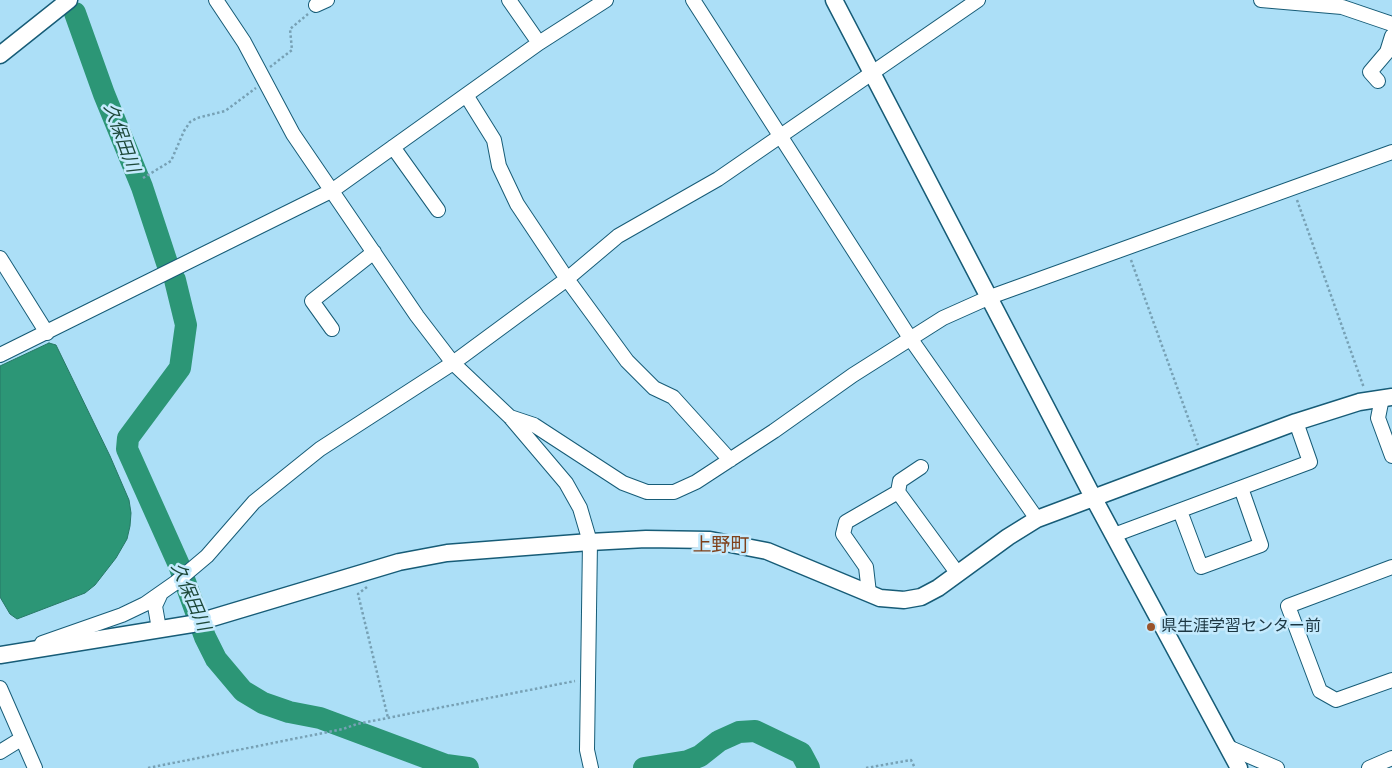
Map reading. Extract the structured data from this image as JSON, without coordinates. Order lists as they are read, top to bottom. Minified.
{"districts":["上野町"],"water":["久保田川"],"places":["県生涯学習センター前"]}
